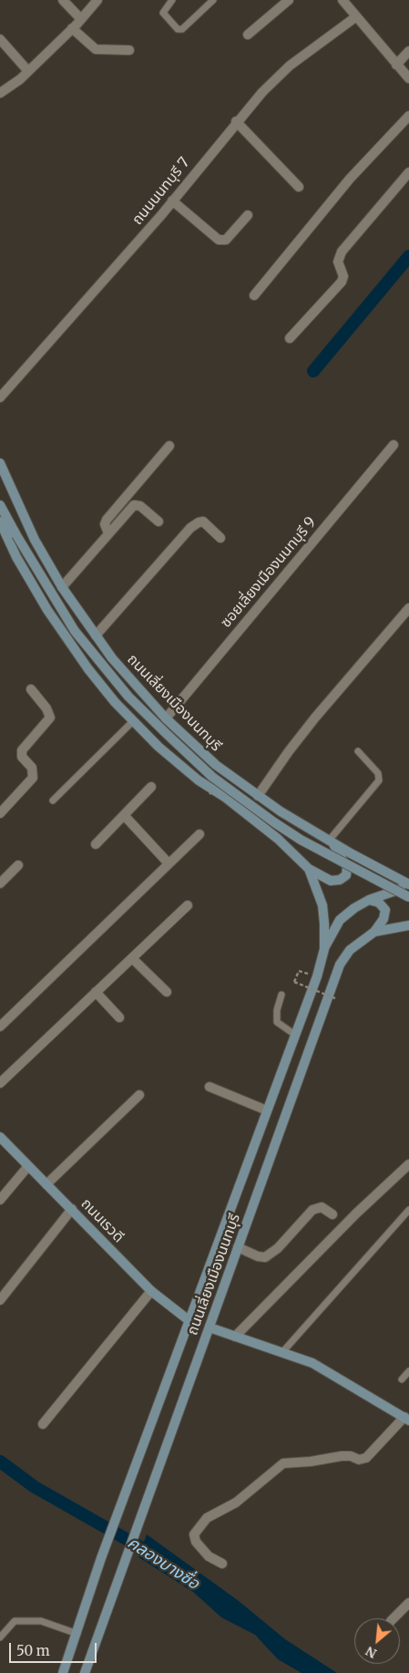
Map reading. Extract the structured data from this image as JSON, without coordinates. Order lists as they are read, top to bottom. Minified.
{"streets":{"main road":["ถนนเลี่ยงเมืองนนทบุรี","ถนนเรวดี"],"street":["ถนนนนทบุรี 7","ซอยเลี่ยงเมืองนนทบุรี 9"]},"crossings":[["ซอยเลี่ยงเมืองนนทบุรี 9","ถนนเลี่ยงเมืองนนทบุรี"],["ถนนเลี่ยงเมืองนนทบุรี","ถนนเรวดี"]],"water":["คลองบางซื่อ"],"scale_bar":"50 m","north":"bottom left"}
